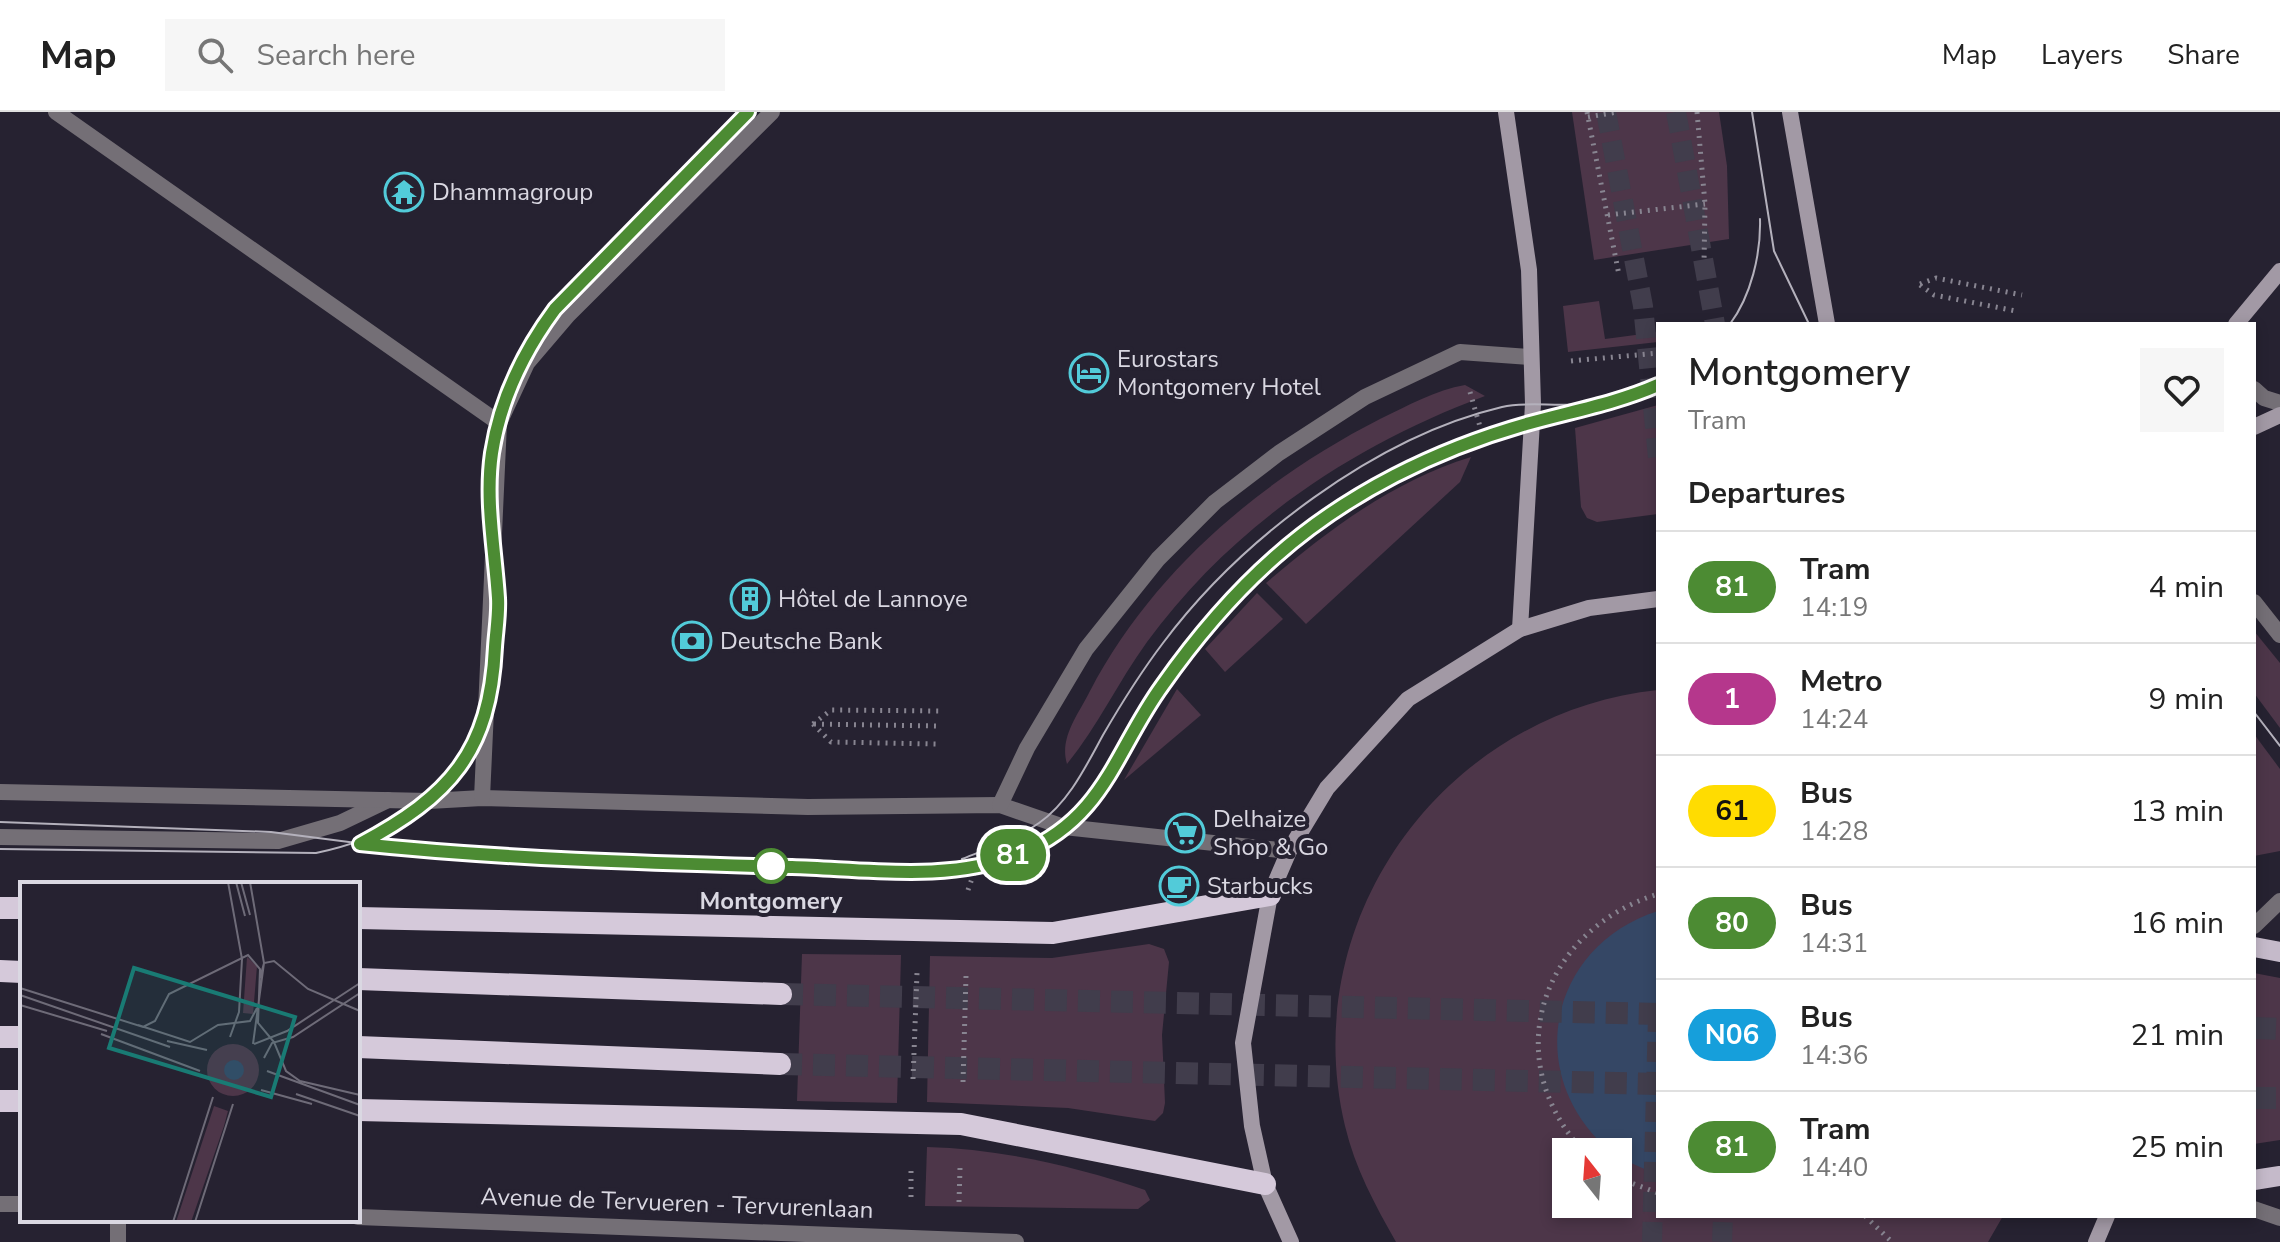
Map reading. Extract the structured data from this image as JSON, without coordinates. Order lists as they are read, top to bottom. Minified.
{"streets":{"street":["Avenue de Tervueren - Tervurenlaan"]},"places":{"temple":["Dhammagroup"],"hotel":["Eurostars Montgomery Hotel"],"building":["Hôtel de Lannoye"],"bank":["Deutsche Bank"],"supermarket":["Delhaize Shop & Go"],"other":["Montgomery"],"cafe":["Starbucks"]},"lines":["tram line 81"],"north":"top","page":{"header":"Map","search":"Search here","nav":["Map","Layers","Share"],"on_map":"81","heading":[["Montgomery","Tram"],"Departures"],"list":[{"mark":"81","name":"Tram","note":"14:19","value":"4 min"},{"mark":"1","name":"Metro","note":"14:24","value":"9 min"},{"mark":"61","name":"Bus","note":"14:28","value":"13 min"},{"mark":"80","name":"Bus","note":"14:31","value":"16 min"},{"mark":"N06","name":"Bus","note":"14:36","value":"21 min"},{"mark":"81","name":"Tram","note":"14:40","value":"25 min"}]}}
